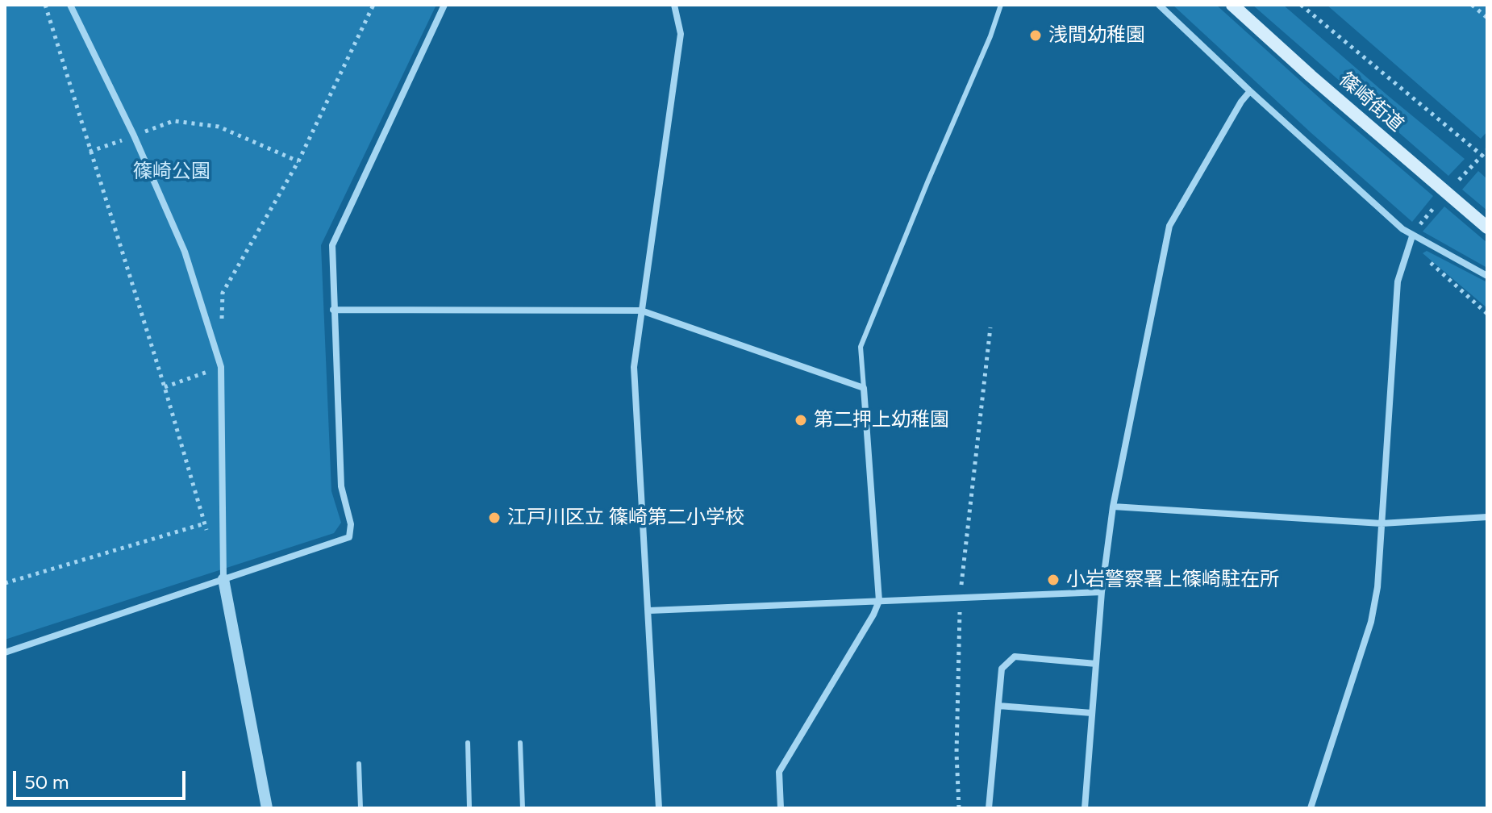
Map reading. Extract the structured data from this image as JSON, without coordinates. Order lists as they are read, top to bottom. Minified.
{"streets":{"main road":["篠崎街道"]},"parks":["篠崎公園"],"places":["浅間幼稚園","第二押上幼稚園","江戸川区立 篠崎第二小学校","小岩警察署上篠崎駐在所"],"scale_bar":"50 m"}
